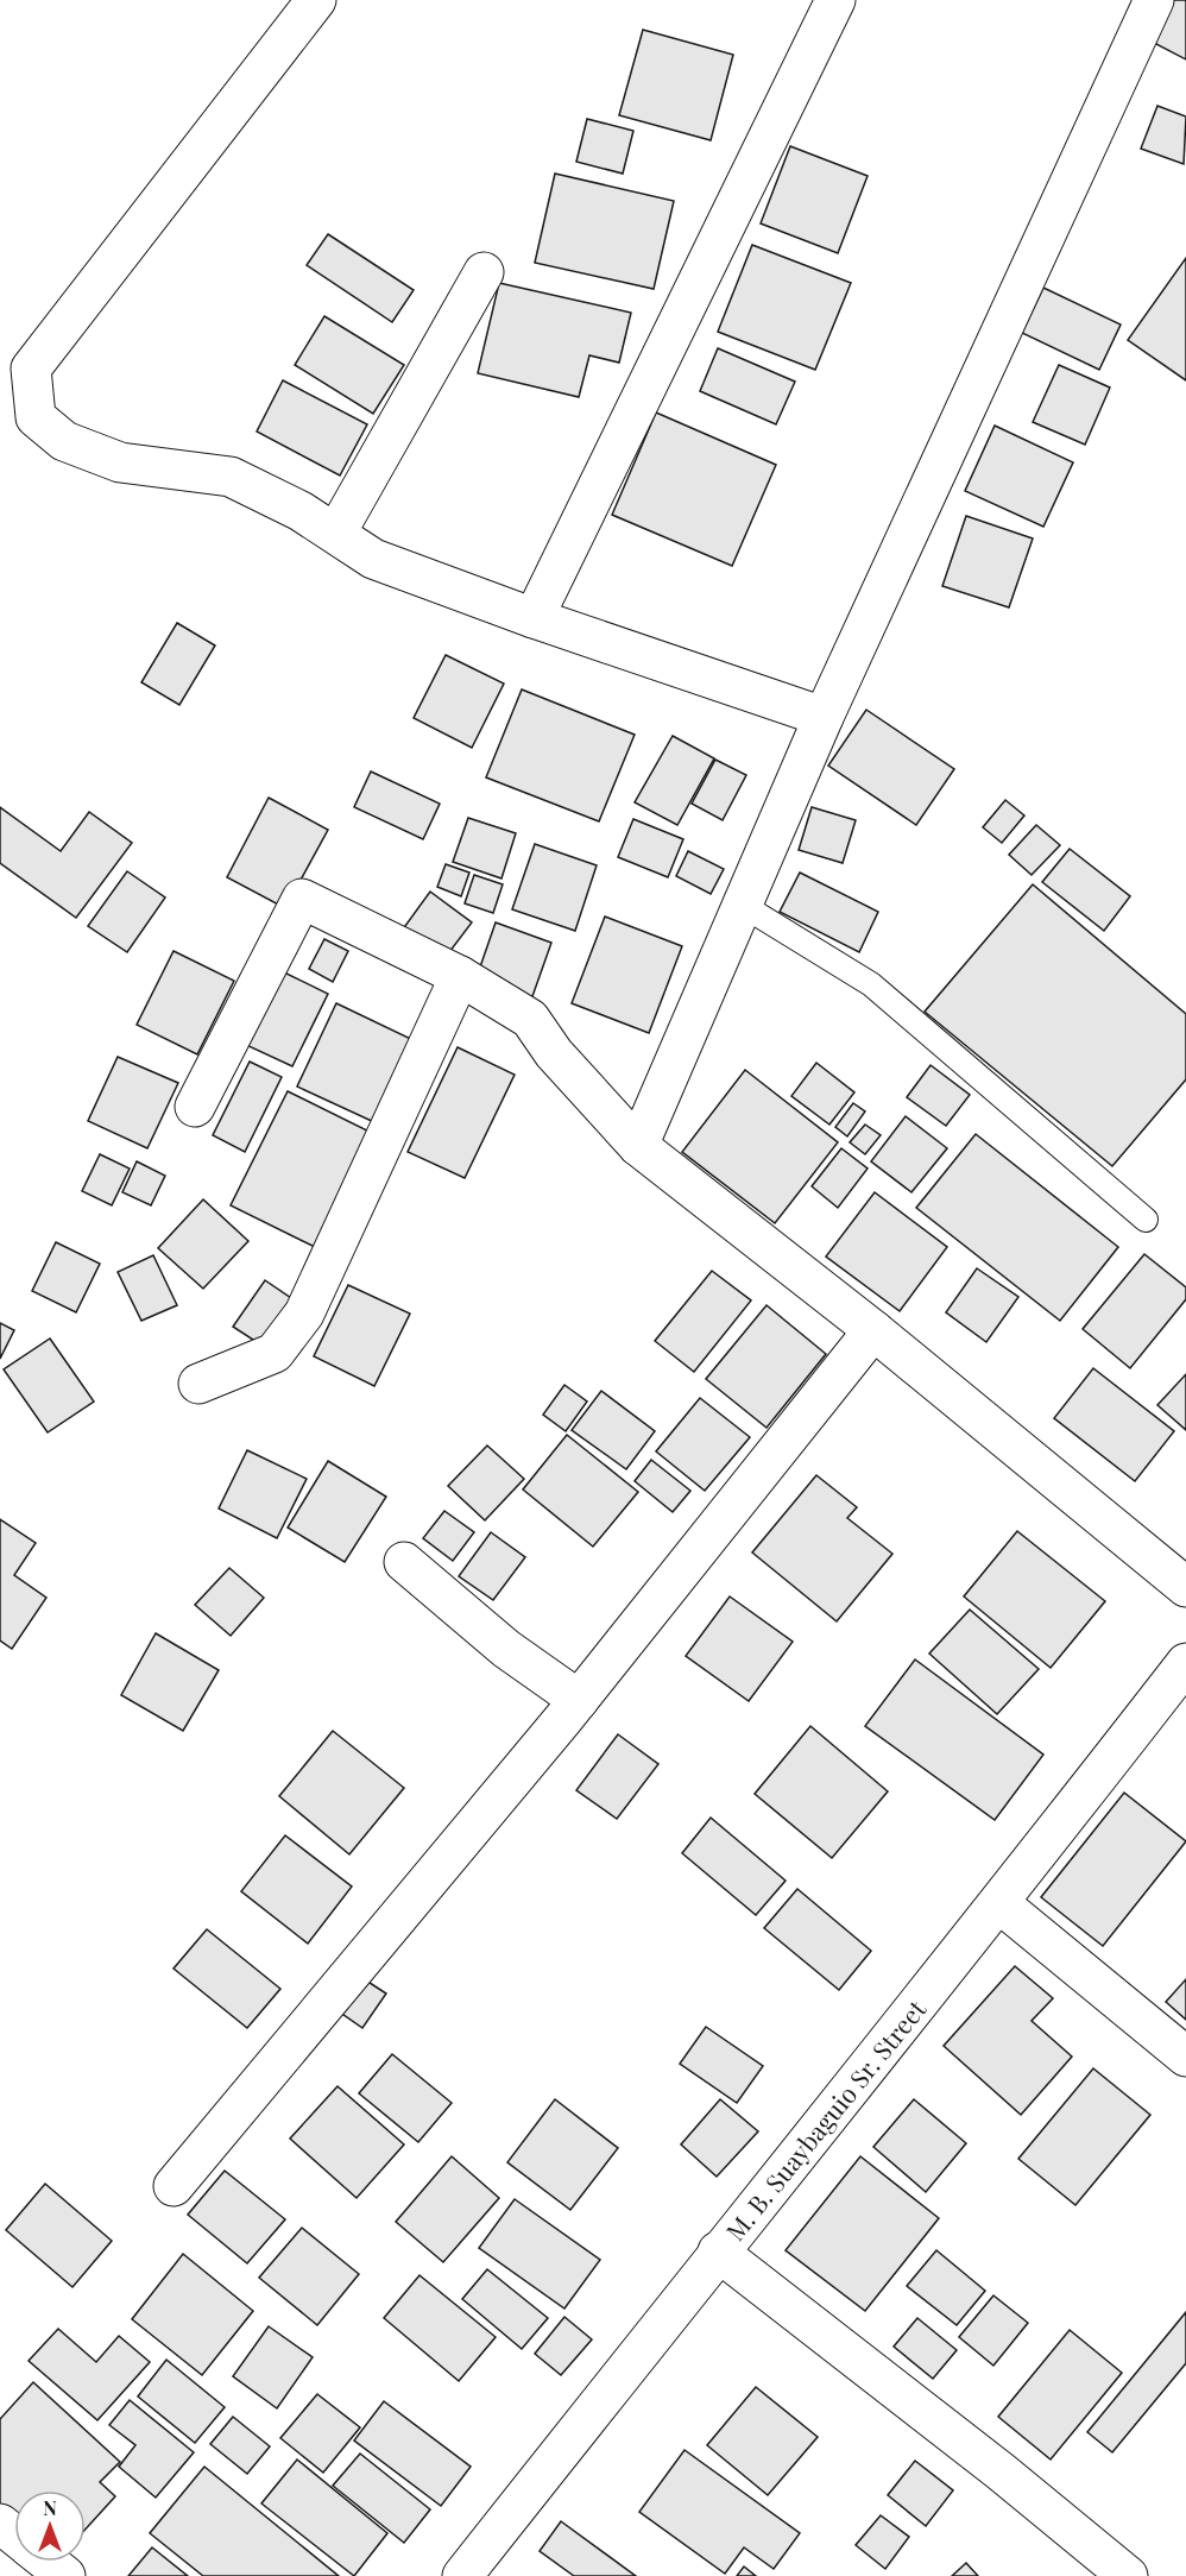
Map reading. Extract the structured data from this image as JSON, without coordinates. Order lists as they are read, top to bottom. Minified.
{"streets":{"street":["M. B. Suaybaguio Sr. Street"]},"north":"top"}
